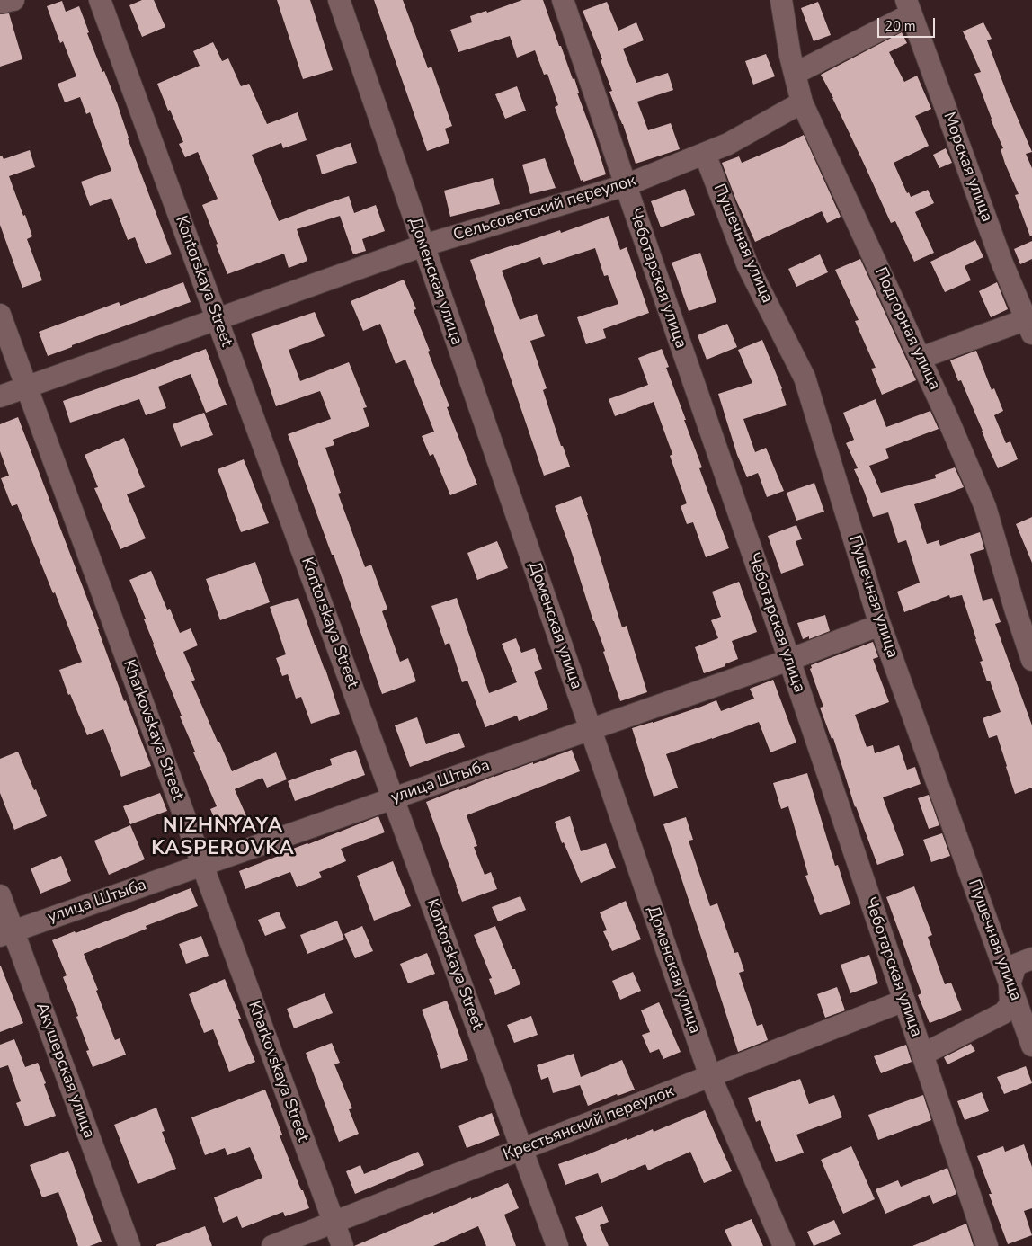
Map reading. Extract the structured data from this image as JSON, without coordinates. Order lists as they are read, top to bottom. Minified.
{"streets":{"street":["Морская улица","Сельсоветский переулок","Пушечная улица","Чеботарская улица","Kontorskaya Street","Доменская улица","Подгорная улица","Kharkovskaya Street","улица Штыба","Акушерская улица","Крестьянский переулок"]},"crossings":[["Сельсоветский переулок","Пушечная улица"],["Сельсоветский переулок","Чеботарская улица"],["Сельсоветский переулок","Kontorskaya Street"],["Сельсоветский переулок","Доменская улица"],["Сельсоветский переулок","Подгорная улица"],["Сельсоветский переулок","Kharkovskaya Street"],["Пушечная улица","улица Штыба"],["Чеботарская улица","улица Штыба"],["Чеботарская улица","Крестьянский переулок"],["Kontorskaya Street","улица Штыба"],["Kontorskaya Street","Крестьянский переулок"],["Доменская улица","улица Штыба"],["Доменская улица","Крестьянский переулок"],["Kharkovskaya Street","улица Штыба"],["Kharkovskaya Street","Крестьянский переулок"],["улица Штыба","Акушерская улица"]],"districts":["NIZHNYAYA KASPEROVKA"],"scale_bar":"20 m"}
